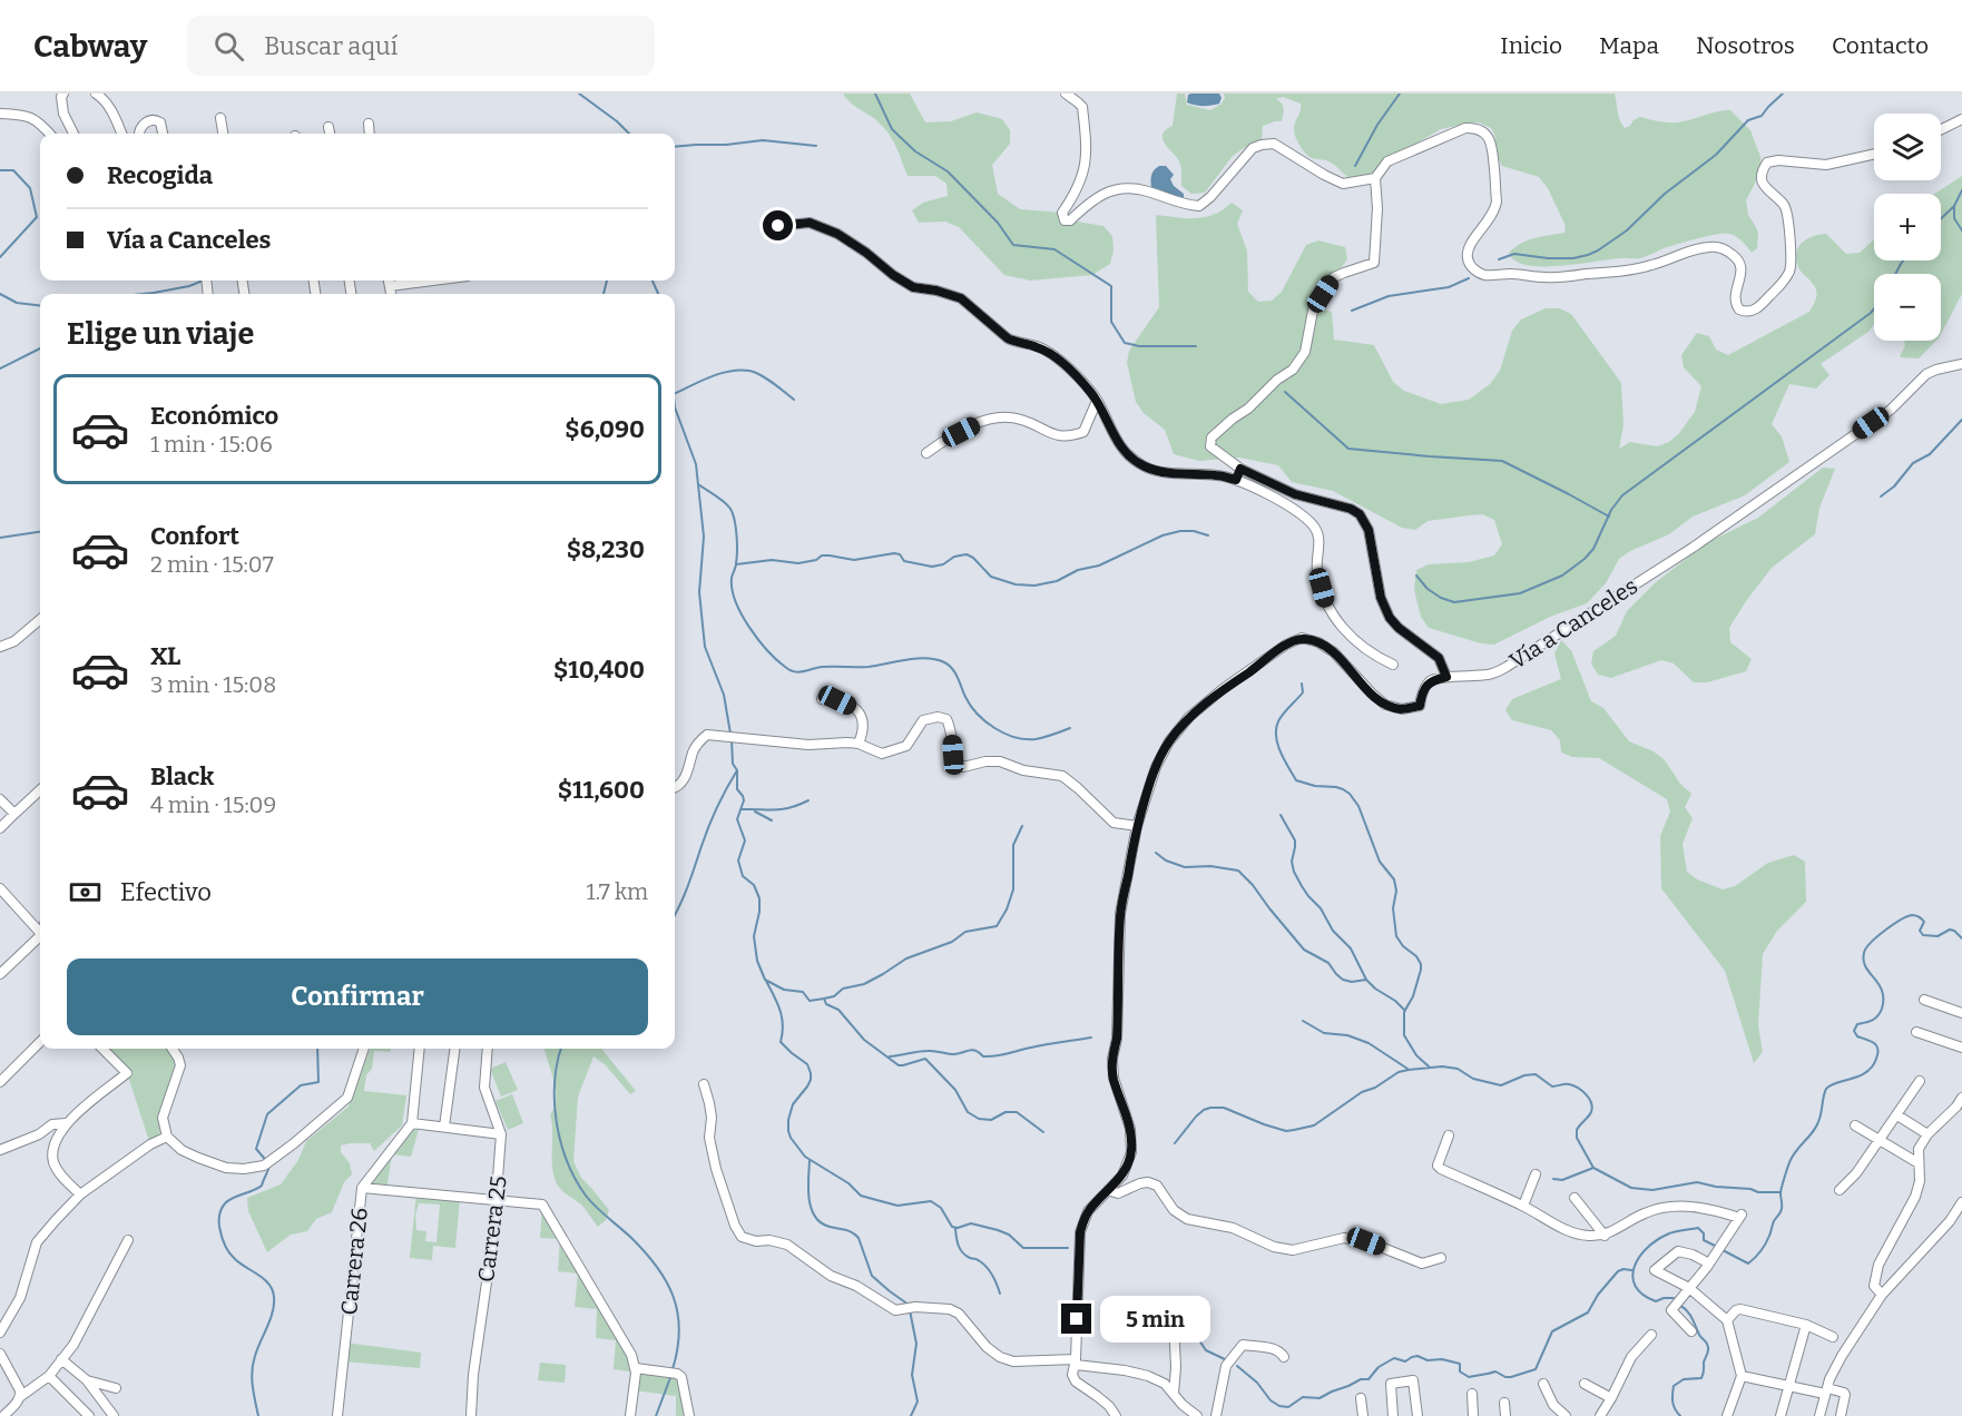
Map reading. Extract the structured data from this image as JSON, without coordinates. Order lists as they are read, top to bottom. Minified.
{"streets":{"street":["Vía a Canceles","Carrera 25","Carrera 26"]},"page":{"header":"Cabway","search":"Buscar aquí","nav":["Inicio","Mapa","Nosotros","Contacto"],"map_buttons":["+","−"],"banner":["Recogida","Vía a Canceles"],"heading":"Elige un viaje","list":[{"name":"Económico","note":"1 min · 15:06","value":"$6,090"},{"name":"Confort","note":"2 min · 15:07","value":"$8,230"},{"name":"XL","note":"3 min · 15:08","value":"$10,400"},{"name":"Black","note":"4 min · 15:09","value":"$11,600"}],"pay":["Efectivo","1.7 km"],"buttons":"Confirmar","bubble":"5 min"}}
